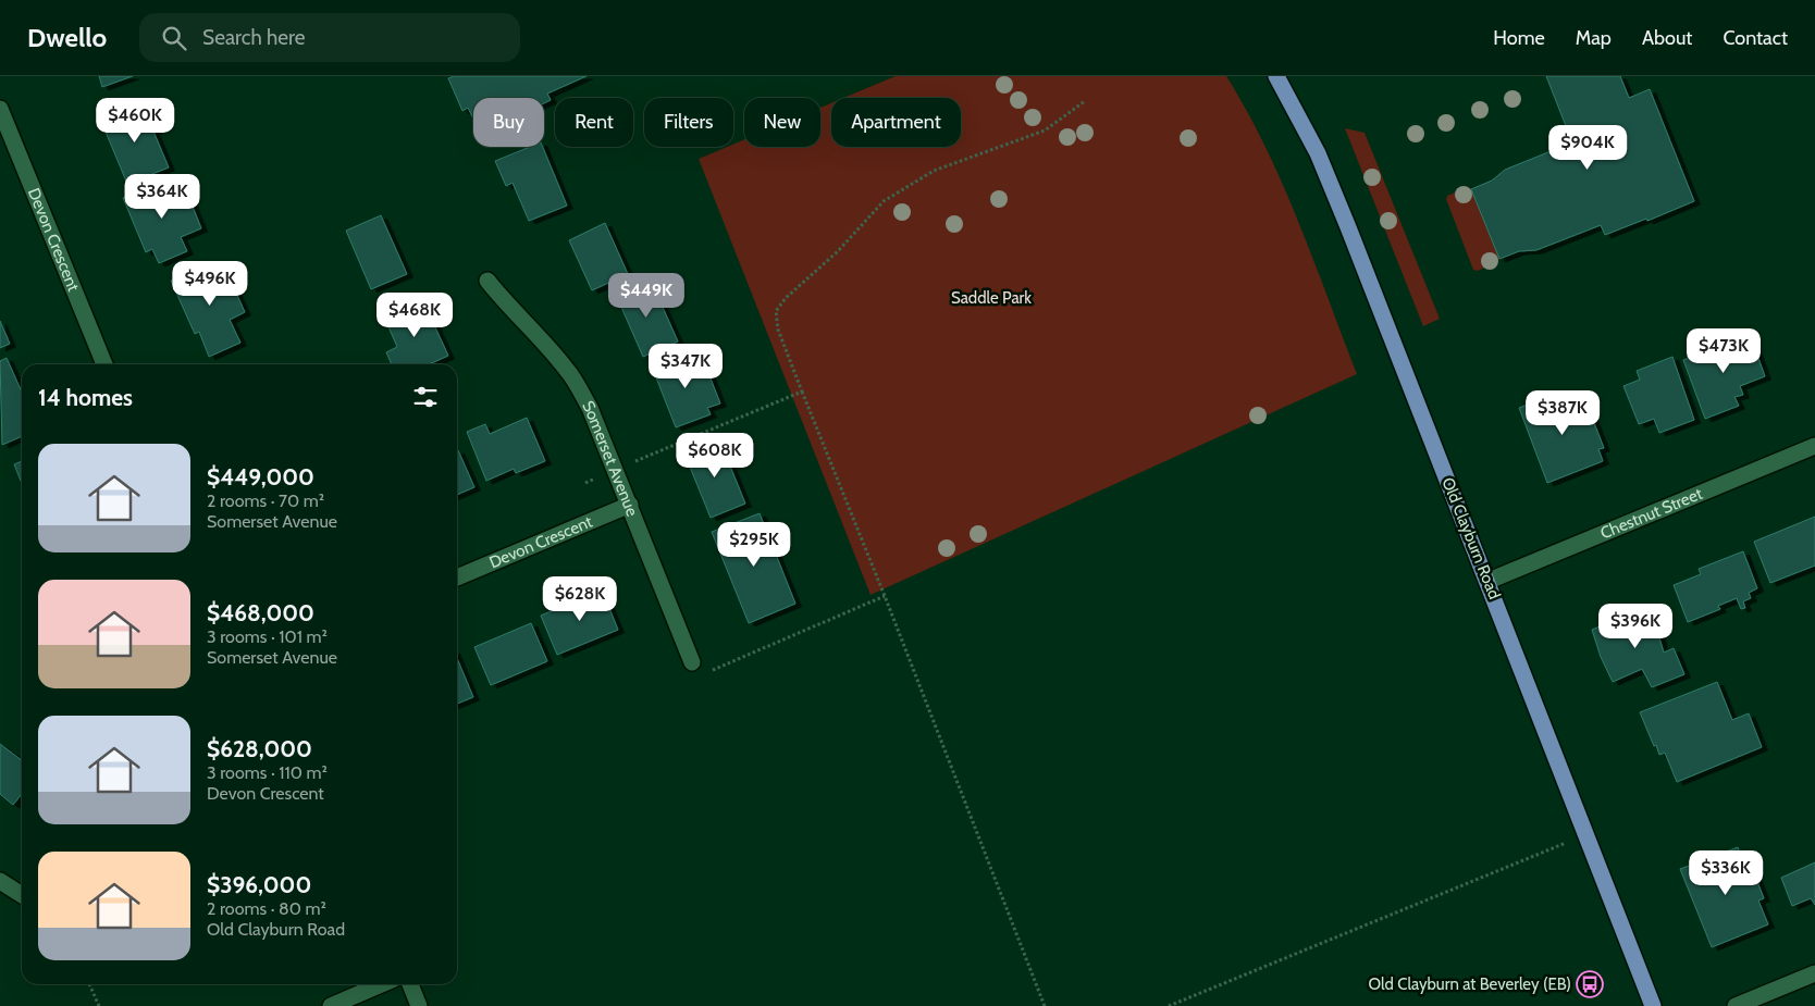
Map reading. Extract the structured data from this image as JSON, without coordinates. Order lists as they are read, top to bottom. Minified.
{"streets":{"main road":["Old Clayburn Road"],"street":["Devon Crescent","Somerset Avenue","Chestnut Street"]},"crossings":[["Devon Crescent","Somerset Avenue"],["Chestnut Street","Old Clayburn Road"]],"parks":["Saddle Park"],"places":{"bus stop":["Old Clayburn at Beverley (EB)"]},"page":{"header":"Dwello","search":"Search here","nav":["Home","Map","About","Contact"],"price":["$460K","$904K","$364K","$496K","$449K","$468K","$473K","$347K","$387K","$608K","$295K","$628K","$396K","$336K"],"chip":["Buy","Rent","Filters","New","Apartment"],"heading":"14 homes","list":[{"name":"$449,000","note":"2 rooms · 70 m² · Somerset Avenue"},{"name":"$468,000","note":"3 rooms · 101 m² · Somerset Avenue"},{"name":"$628,000","note":"3 rooms · 110 m² · Devon Crescent"},{"name":"$396,000","note":"2 rooms · 80 m² · Old Clayburn Road"}]}}
